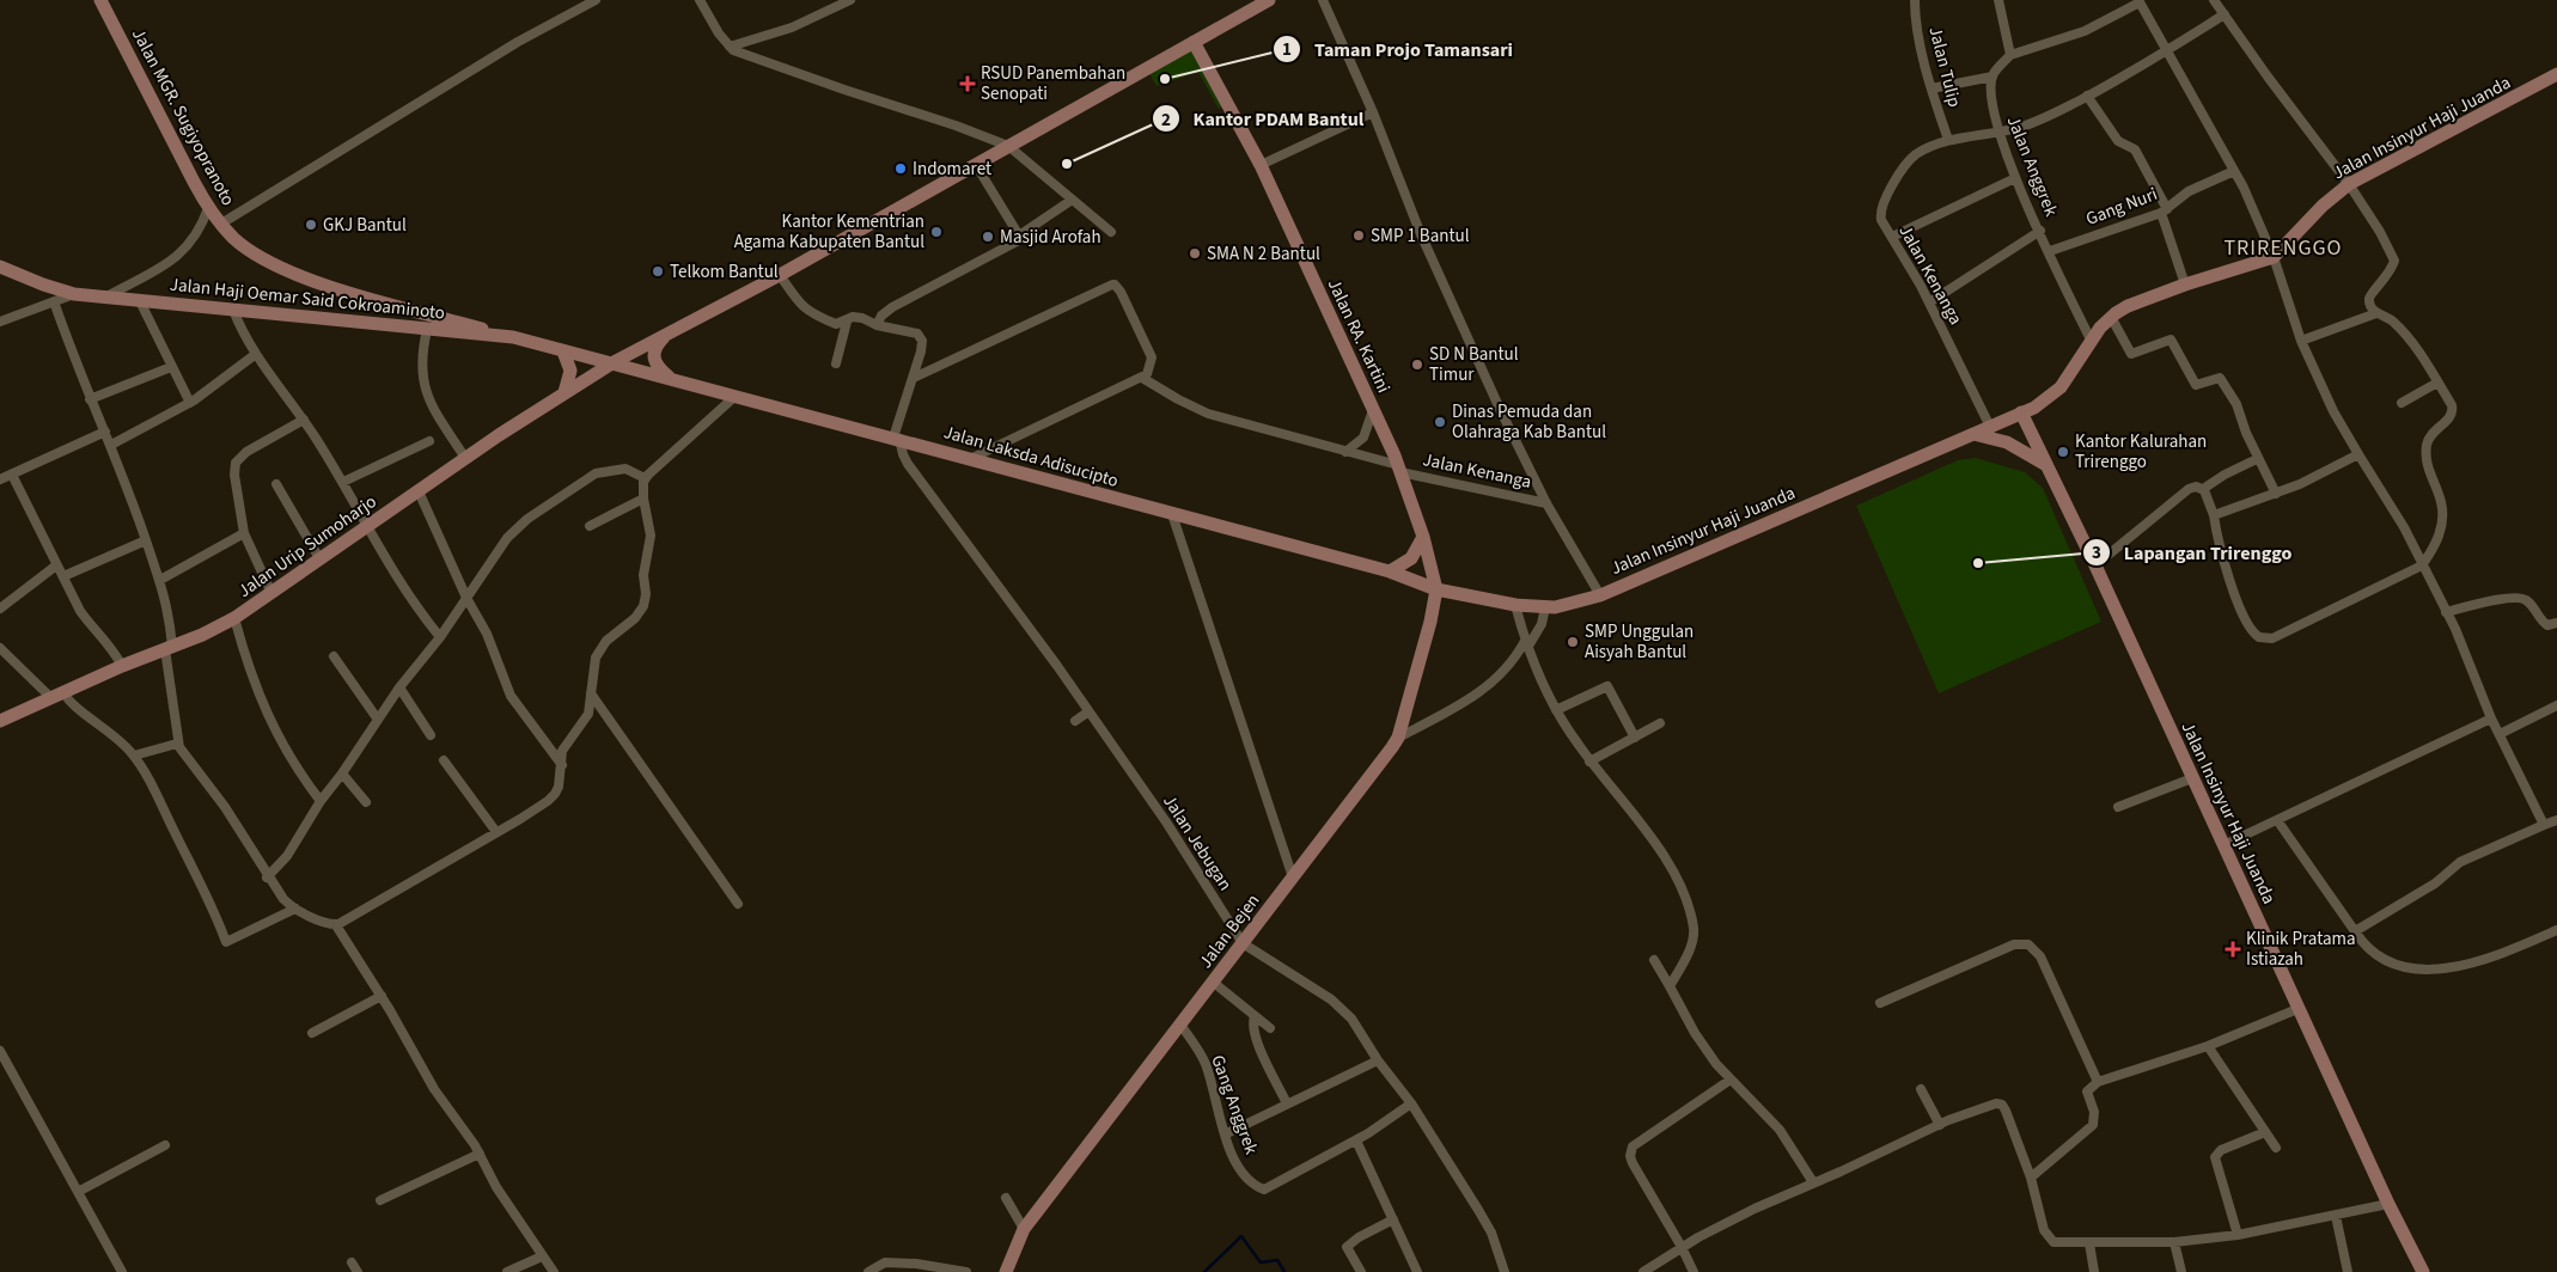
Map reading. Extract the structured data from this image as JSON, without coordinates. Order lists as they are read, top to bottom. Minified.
{"streets":{"main road":["Jalan MGR. Sugiyopranoto","Jalan Insinyur Haji Juanda","Jalan Haji Oemar Said Cokroaminoto","Jalan RA. Kartini","Jalan Laksda Adisucipto","Jalan Urip Sumoharjo","Jalan Bejen"],"street":["Jalan Tulip","Jalan Anggrek","Gang Nuri","Jalan Kenanga","Jalan Jebugan","Gang Anggrek"]},"crossings":[["Jalan Tulip","Jalan Kenanga"],["Jalan MGR. Sugiyopranoto","Jalan Haji Oemar Said Cokroaminoto"],["Jalan Insinyur Haji Juanda","Jalan Anggrek"],["Jalan Insinyur Haji Juanda","Jalan Kenanga"],["Jalan Insinyur Haji Juanda","Jalan RA. Kartini"],["Jalan Insinyur Haji Juanda","Jalan Laksda Adisucipto"],["Jalan Insinyur Haji Juanda","Jalan Bejen"],["Jalan Anggrek","Gang Nuri"],["Jalan Anggrek","Jalan Kenanga"],["Jalan Kenanga","Jalan RA. Kartini"],["Jalan Haji Oemar Said Cokroaminoto","Jalan Laksda Adisucipto"],["Jalan Haji Oemar Said Cokroaminoto","Jalan Urip Sumoharjo"],["Jalan RA. Kartini","Jalan Laksda Adisucipto"],["Jalan RA. Kartini","Jalan Urip Sumoharjo"],["Jalan RA. Kartini","Jalan Bejen"],["Jalan Laksda Adisucipto","Jalan Urip Sumoharjo"],["Jalan Laksda Adisucipto","Jalan Jebugan"],["Jalan Laksda Adisucipto","Jalan Bejen"],["Jalan Jebugan","Jalan Bejen"],["Jalan Bejen","Gang Anggrek"]],"districts":["TRIRENGGO"],"places":{"other":["Taman Projo Tamansari","Kantor PDAM Bantul","Indomaret","GKJ Bantul","Kantor Kementrian Agama Kabupaten Bantul","SMP 1 Bantul","Masjid Arofah","SMA N 2 Bantul","Telkom Bantul","SD N Bantul Timur","Dinas Pemuda dan Olahraga Kab Bantul","Kantor Kalurahan Trirenggo","Lapangan Trirenggo","SMP Unggulan Aisyah Bantul"],"health":["RSUD Panembahan Senopati","Klinik Pratama Istiazah"]}}
